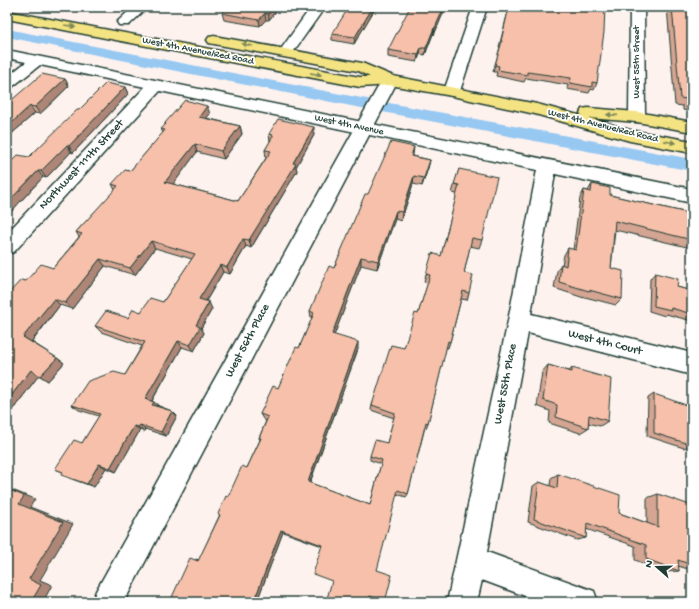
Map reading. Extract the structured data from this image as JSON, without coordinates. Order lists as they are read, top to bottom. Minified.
{"streets":{"main road":["West 4th Avenue/Red Road"],"street":["West 55th Street","West 4th Avenue","Northwest 111th Street","West 56th Place","West 4th Court","West 55th Place"]},"crossings":[["West 4th Avenue/Red Road","West 55th Street"],["West 4th Avenue/Red Road","West 56th Place"],["West 4th Avenue","Northwest 111th Street"],["West 4th Avenue","West 56th Place"],["West 4th Avenue","West 55th Place"],["West 4th Court","West 55th Place"]],"north":"left"}
